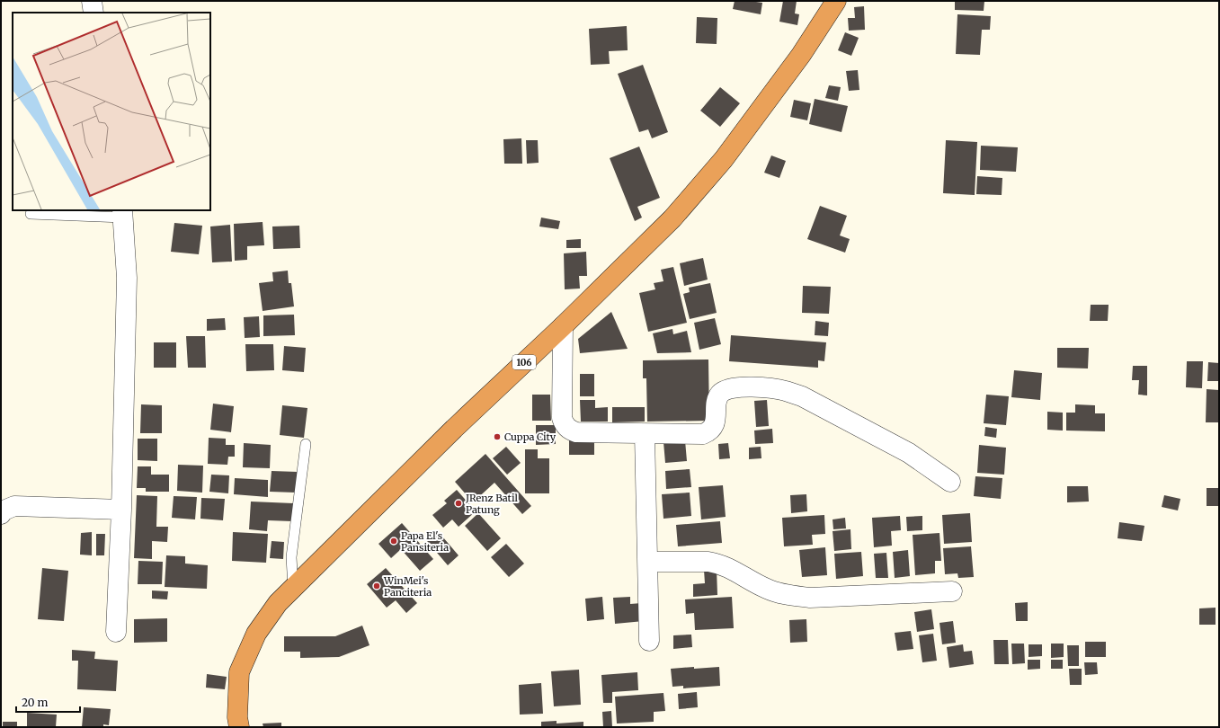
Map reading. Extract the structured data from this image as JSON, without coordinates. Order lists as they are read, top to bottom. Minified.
{"streets":{"highway":["106"]},"places":["Cuppa City","JRenz Batil Patung","Papa El's Pansiteria","WinMei's Panciteria"],"scale_bar":"20 m"}
